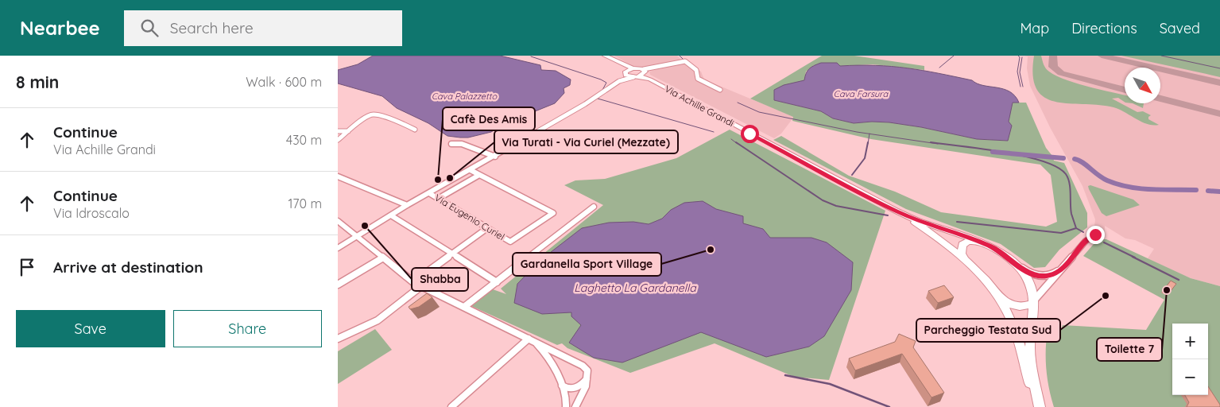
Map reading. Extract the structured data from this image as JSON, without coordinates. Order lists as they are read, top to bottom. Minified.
{"streets":{"main road":["Via Achille Grandi"],"street":["Via Eugenio Curiel"]},"water":["Cava Farsura","Cava Palazzetto","Laghetto La Gardanella"],"places":["Via Turati - Via Curiel (Mezzate)","Cafè Des Amis","Shabba","Gardanella Sport Village","Toilette 7","Parcheggio Testata Sud"],"north":"bottom right","page":{"header":"Nearbee","search":"Search here","nav":["Map","Directions","Saved"],"heading":["8 min","Walk · 600 m"],"list":[["Continue","Via Achille Grandi","430 m"],["Continue","Via Idroscalo","170 m"],"Arrive at destination"],"buttons":["Save","Share"],"map_buttons":["+","−"]}}
